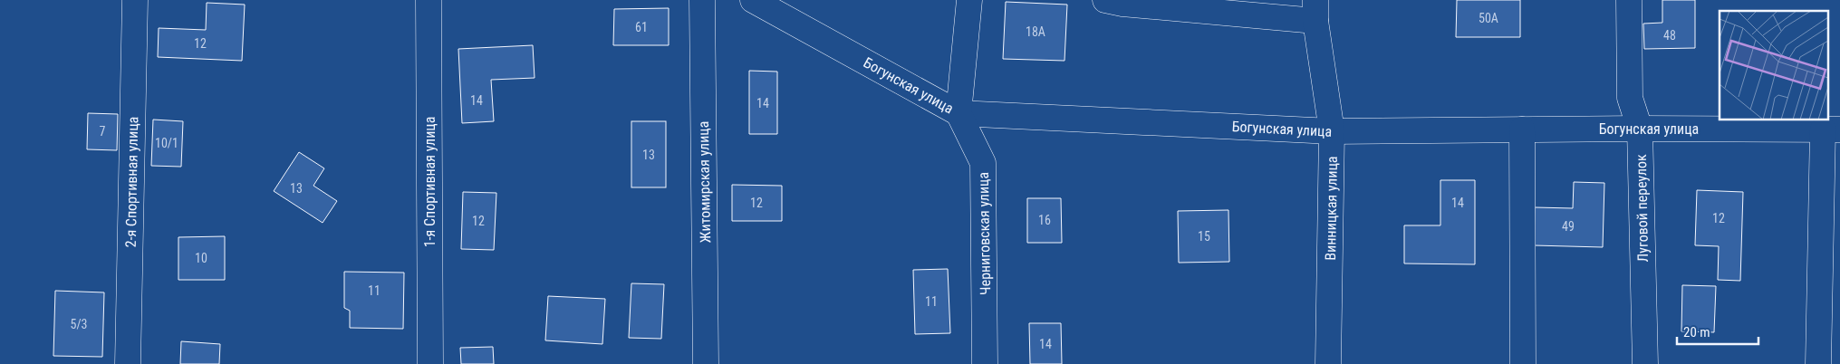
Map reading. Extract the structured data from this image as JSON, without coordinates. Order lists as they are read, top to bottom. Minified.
{"streets":{"street":["Богунская улица","2-я Спортивная улица","1-я Спортивная улица","Житомирская улица","Винницкая улица","Луговой переулок","Черниговская улица"]},"crossings":[["Богунская улица","Винницкая улица"],["Богунская улица","Луговой переулок"],["Богунская улица","Черниговская улица"]],"house_numbers":["50А","61","18А","48","12","14","14","7","10/1","13","13","12","14","12","16","12","49","15","10","11","11","5/3","14"],"scale_bar":"20 m"}
